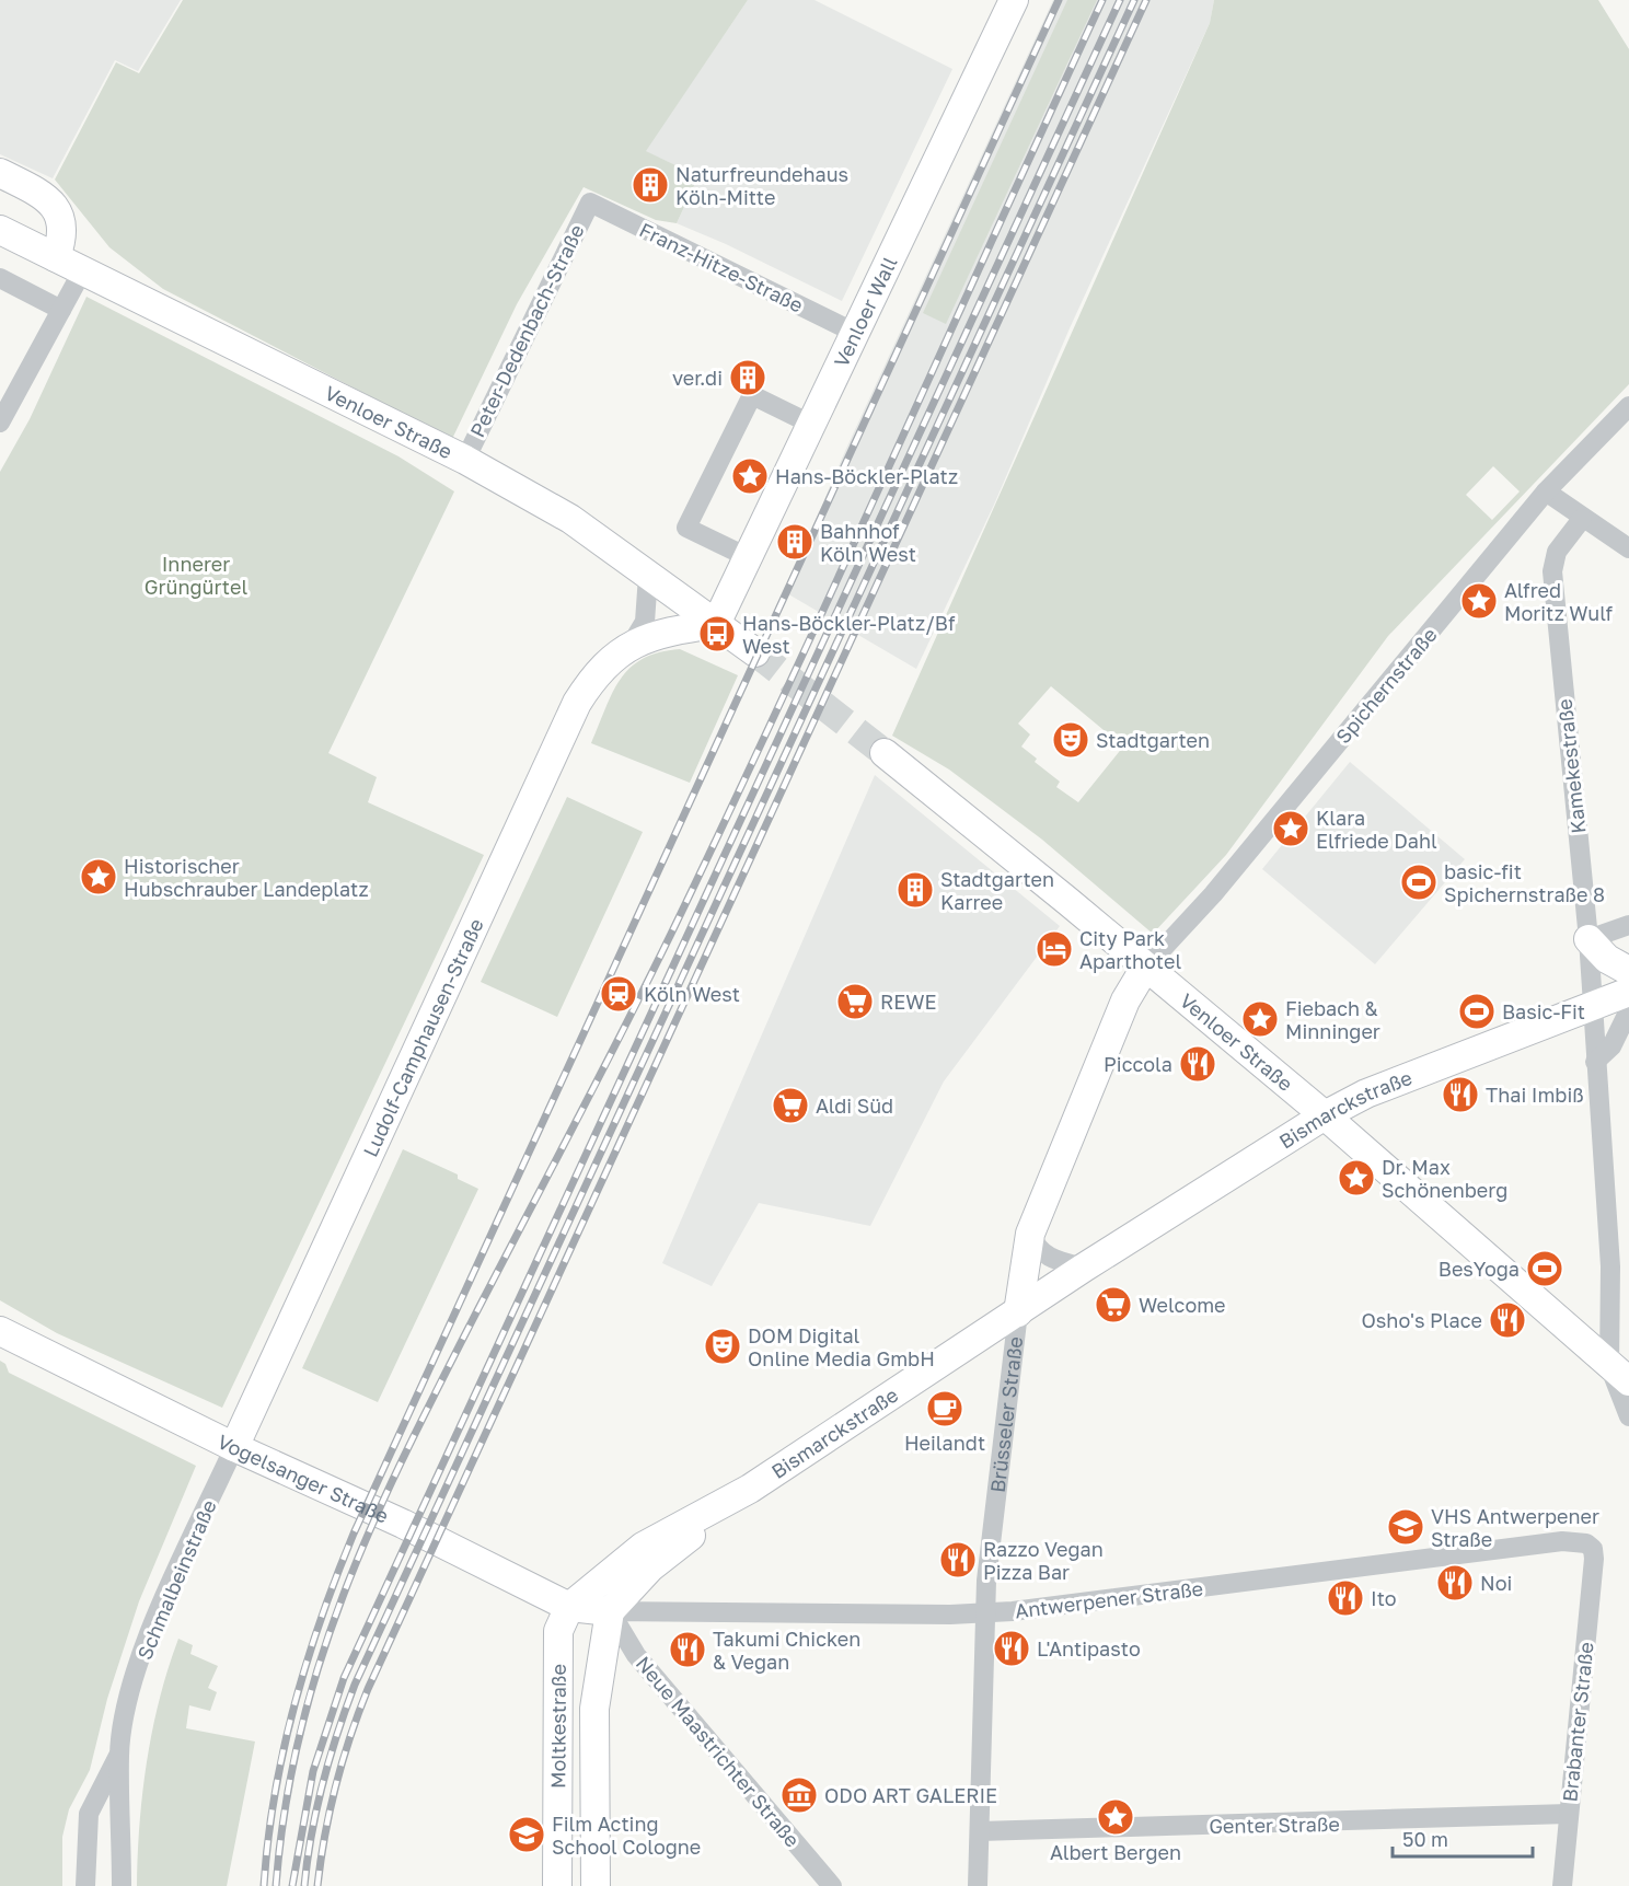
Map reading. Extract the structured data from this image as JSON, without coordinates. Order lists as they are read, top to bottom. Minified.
{"streets":{"street":["Franz-Hitze-Straße","Venloer Wall","Peter-Dedenbach-Straße","Venloer Straße","Spichernstraße","Kamekestraße","Ludolf-Camphausen-Straße","Bismarckstraße","Brüsseler Straße","Vogelsanger Straße","Schmalbeinstraße","Antwerpener Straße","Brabanter Straße","Moltkestraße","Neue Maastrichter Straße","Genter Straße"]},"crossings":[["Franz-Hitze-Straße","Venloer Wall"],["Franz-Hitze-Straße","Peter-Dedenbach-Straße"],["Venloer Wall","Venloer Straße"],["Venloer Wall","Ludolf-Camphausen-Straße"],["Peter-Dedenbach-Straße","Venloer Straße"],["Venloer Straße","Spichernstraße"],["Venloer Straße","Kamekestraße"],["Venloer Straße","Ludolf-Camphausen-Straße"],["Venloer Straße","Bismarckstraße"],["Venloer Straße","Brüsseler Straße"],["Spichernstraße","Brüsseler Straße"],["Kamekestraße","Bismarckstraße"],["Ludolf-Camphausen-Straße","Vogelsanger Straße"],["Ludolf-Camphausen-Straße","Schmalbeinstraße"],["Bismarckstraße","Brüsseler Straße"],["Bismarckstraße","Vogelsanger Straße"],["Bismarckstraße","Antwerpener Straße"],["Bismarckstraße","Moltkestraße"],["Bismarckstraße","Neue Maastrichter Straße"],["Brüsseler Straße","Antwerpener Straße"],["Brüsseler Straße","Genter Straße"],["Vogelsanger Straße","Schmalbeinstraße"],["Vogelsanger Straße","Antwerpener Straße"],["Vogelsanger Straße","Moltkestraße"],["Vogelsanger Straße","Neue Maastrichter Straße"],["Antwerpener Straße","Brabanter Straße"],["Antwerpener Straße","Moltkestraße"],["Antwerpener Straße","Neue Maastrichter Straße"],["Brabanter Straße","Genter Straße"],["Moltkestraße","Neue Maastrichter Straße"]],"parks":["Innerer Grüngürtel"],"places":{"building":["Naturfreundehaus Köln-Mitte","ver.di","Bahnhof Köln West","Stadtgarten Karree"],"place":["Hans-Böckler-Platz","Alfred Moritz Wulf","Klara Elfriede Dahl","Historischer Hubschrauber Landeplatz","Fiebach & Minninger","Dr. Max Schönenberg","Albert Bergen"],"bus stop":["Hans-Böckler-Platz/Bf West"],"theatre":["Stadtgarten","DOM Digital Online Media GmbH"],"sports":["basic-fit Spichernstraße 8","Basic-Fit","BesYoga"],"hotel":["City Park Aparthotel"],"station":["Köln West"],"supermarket":["REWE","Aldi Süd","Welcome"],"restaurant":["Piccola","Thai Imbiß","Osho's Place","Razzo Vegan Pizza Bar","Noi","Ito","L'Antipasto","Takumi Chicken & Vegan"],"cafe":["Heilandt"],"school or university":["VHS Antwerpener Straße","Film Acting School Cologne"],"museum":["ODO ART GALERIE"]},"scale_bar":"50 m"}
